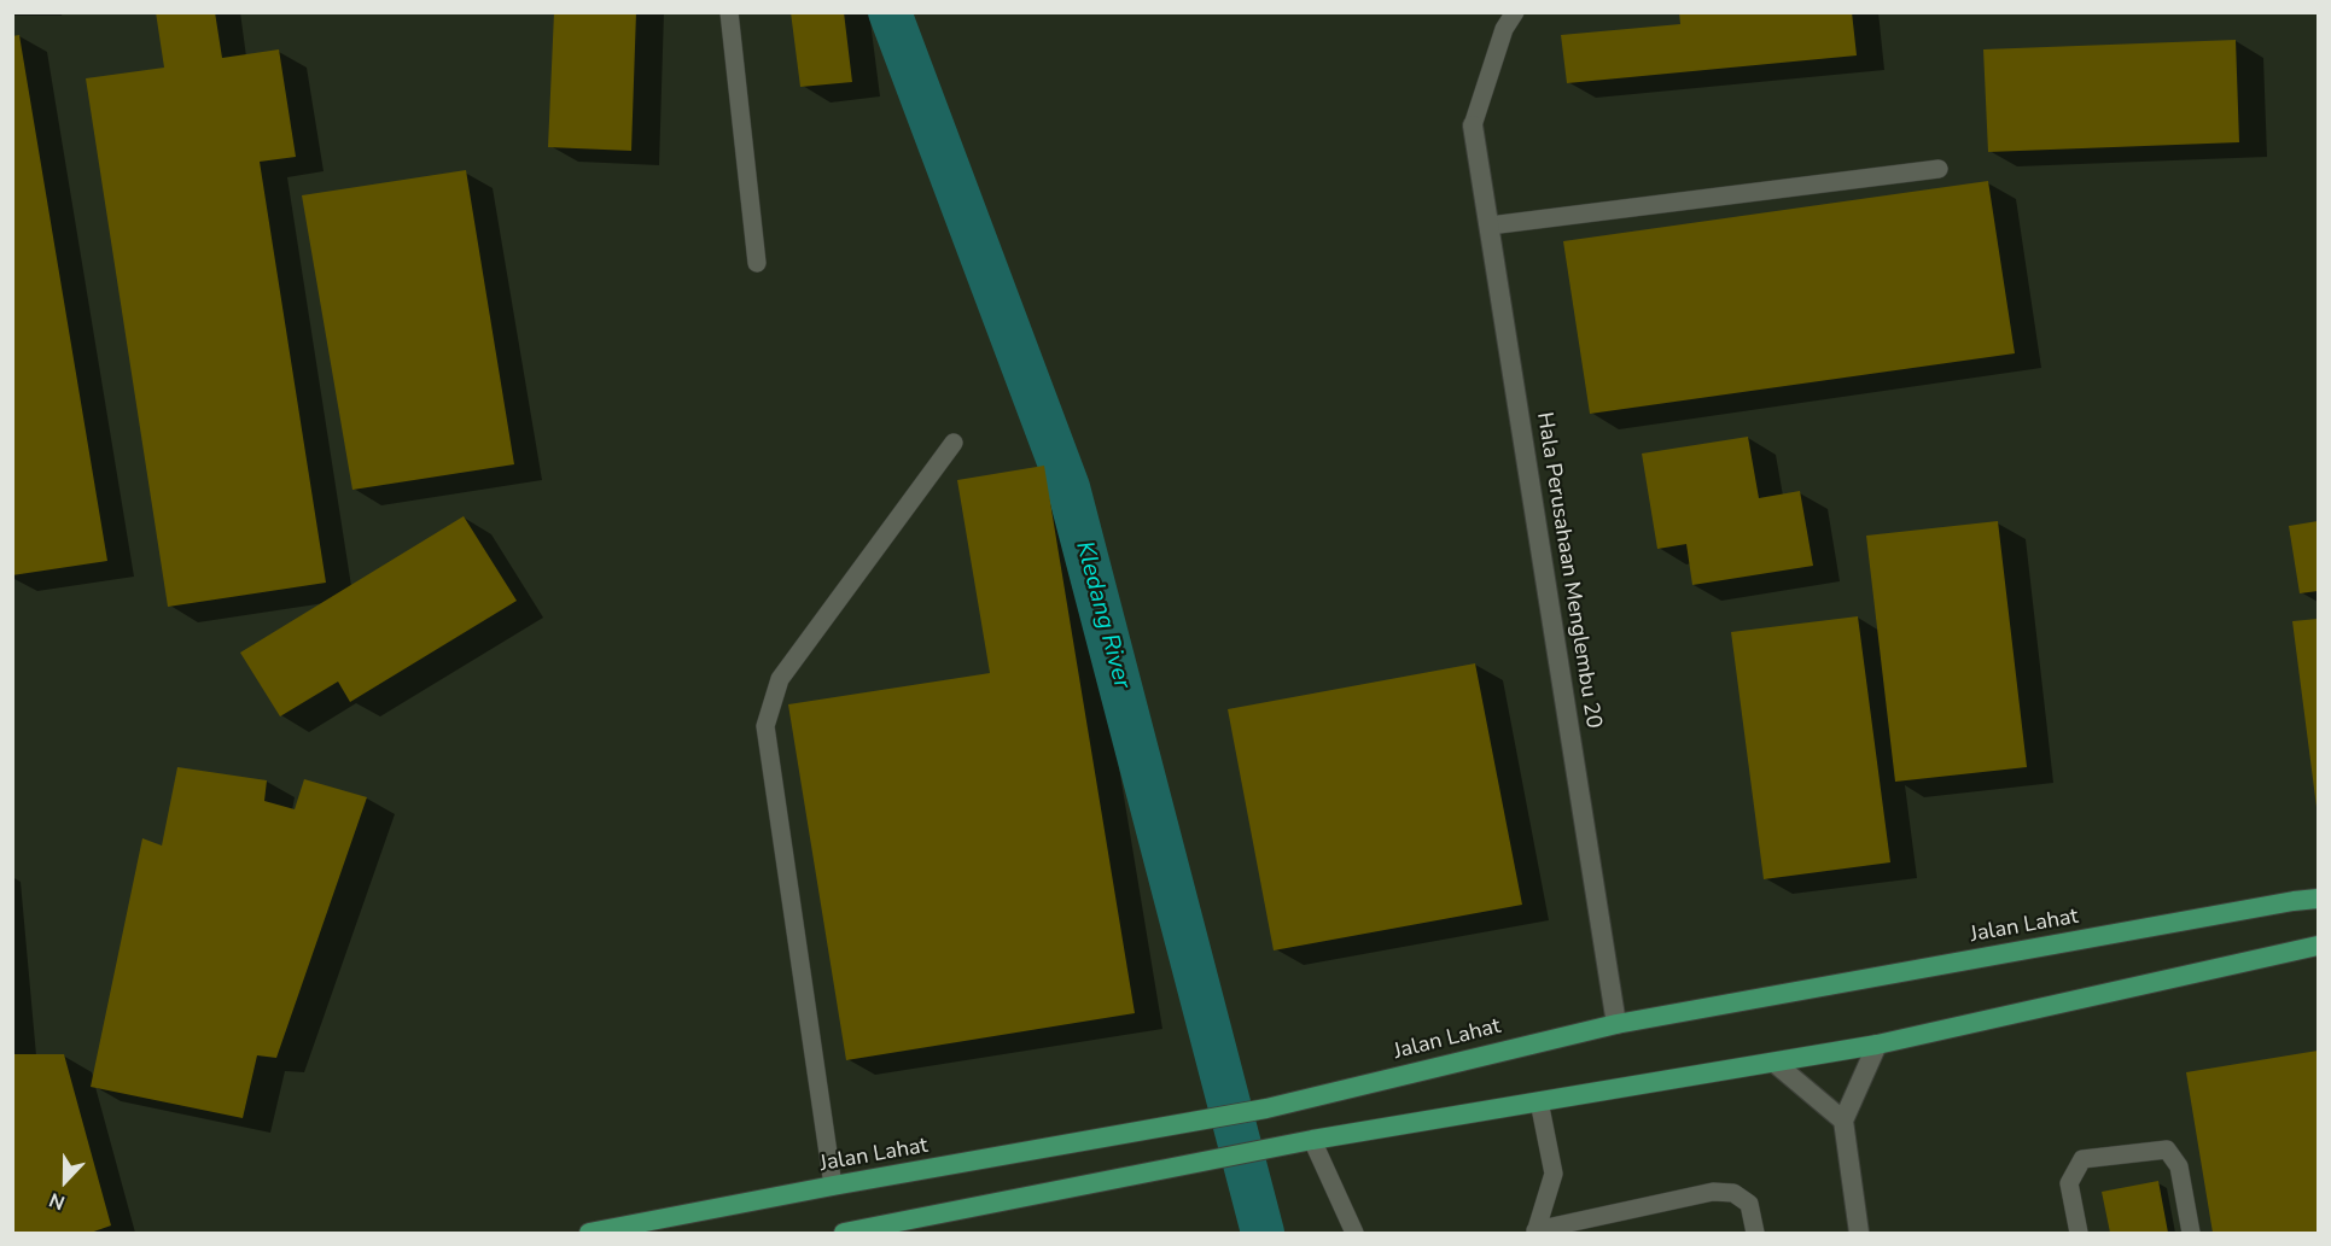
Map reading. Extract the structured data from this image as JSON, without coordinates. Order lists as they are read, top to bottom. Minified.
{"streets":{"main road":["Jalan Lahat"],"street":["Hala Perusahaan Menglembu 20"]},"crossings":[["Hala Perusahaan Menglembu 20","Jalan Lahat"]],"water":["Kledang River"],"north":"bottom"}
